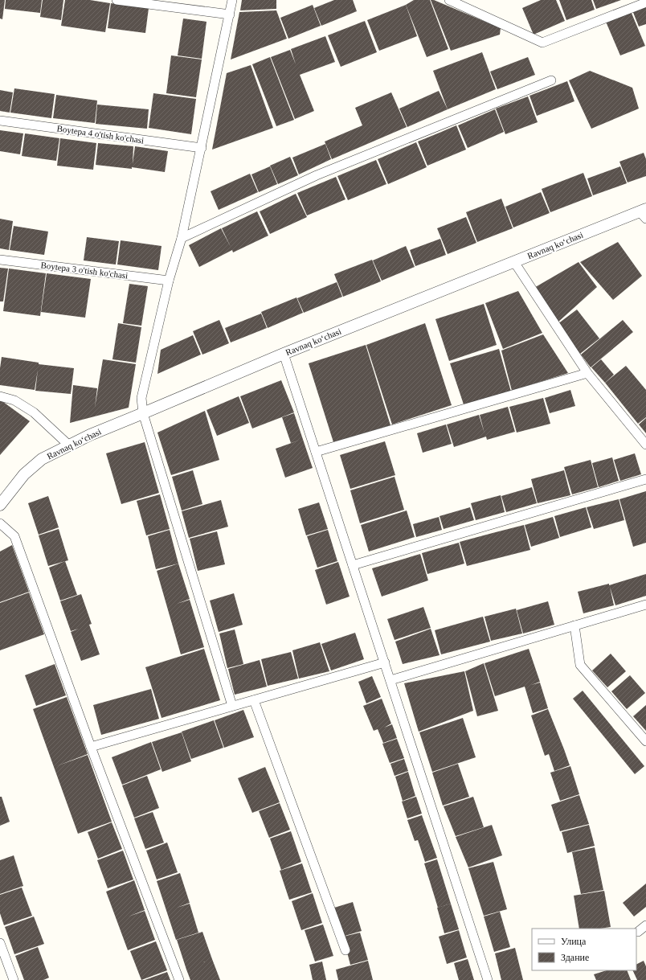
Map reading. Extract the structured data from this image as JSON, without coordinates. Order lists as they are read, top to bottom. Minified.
{"streets":{"street":["Boytepa 4 o'tish ko'chasi","Ravnaq ko‘chasi","Boytepa 3 o'tish ko'chasi"]},"legend":["Улица","Здание"]}
